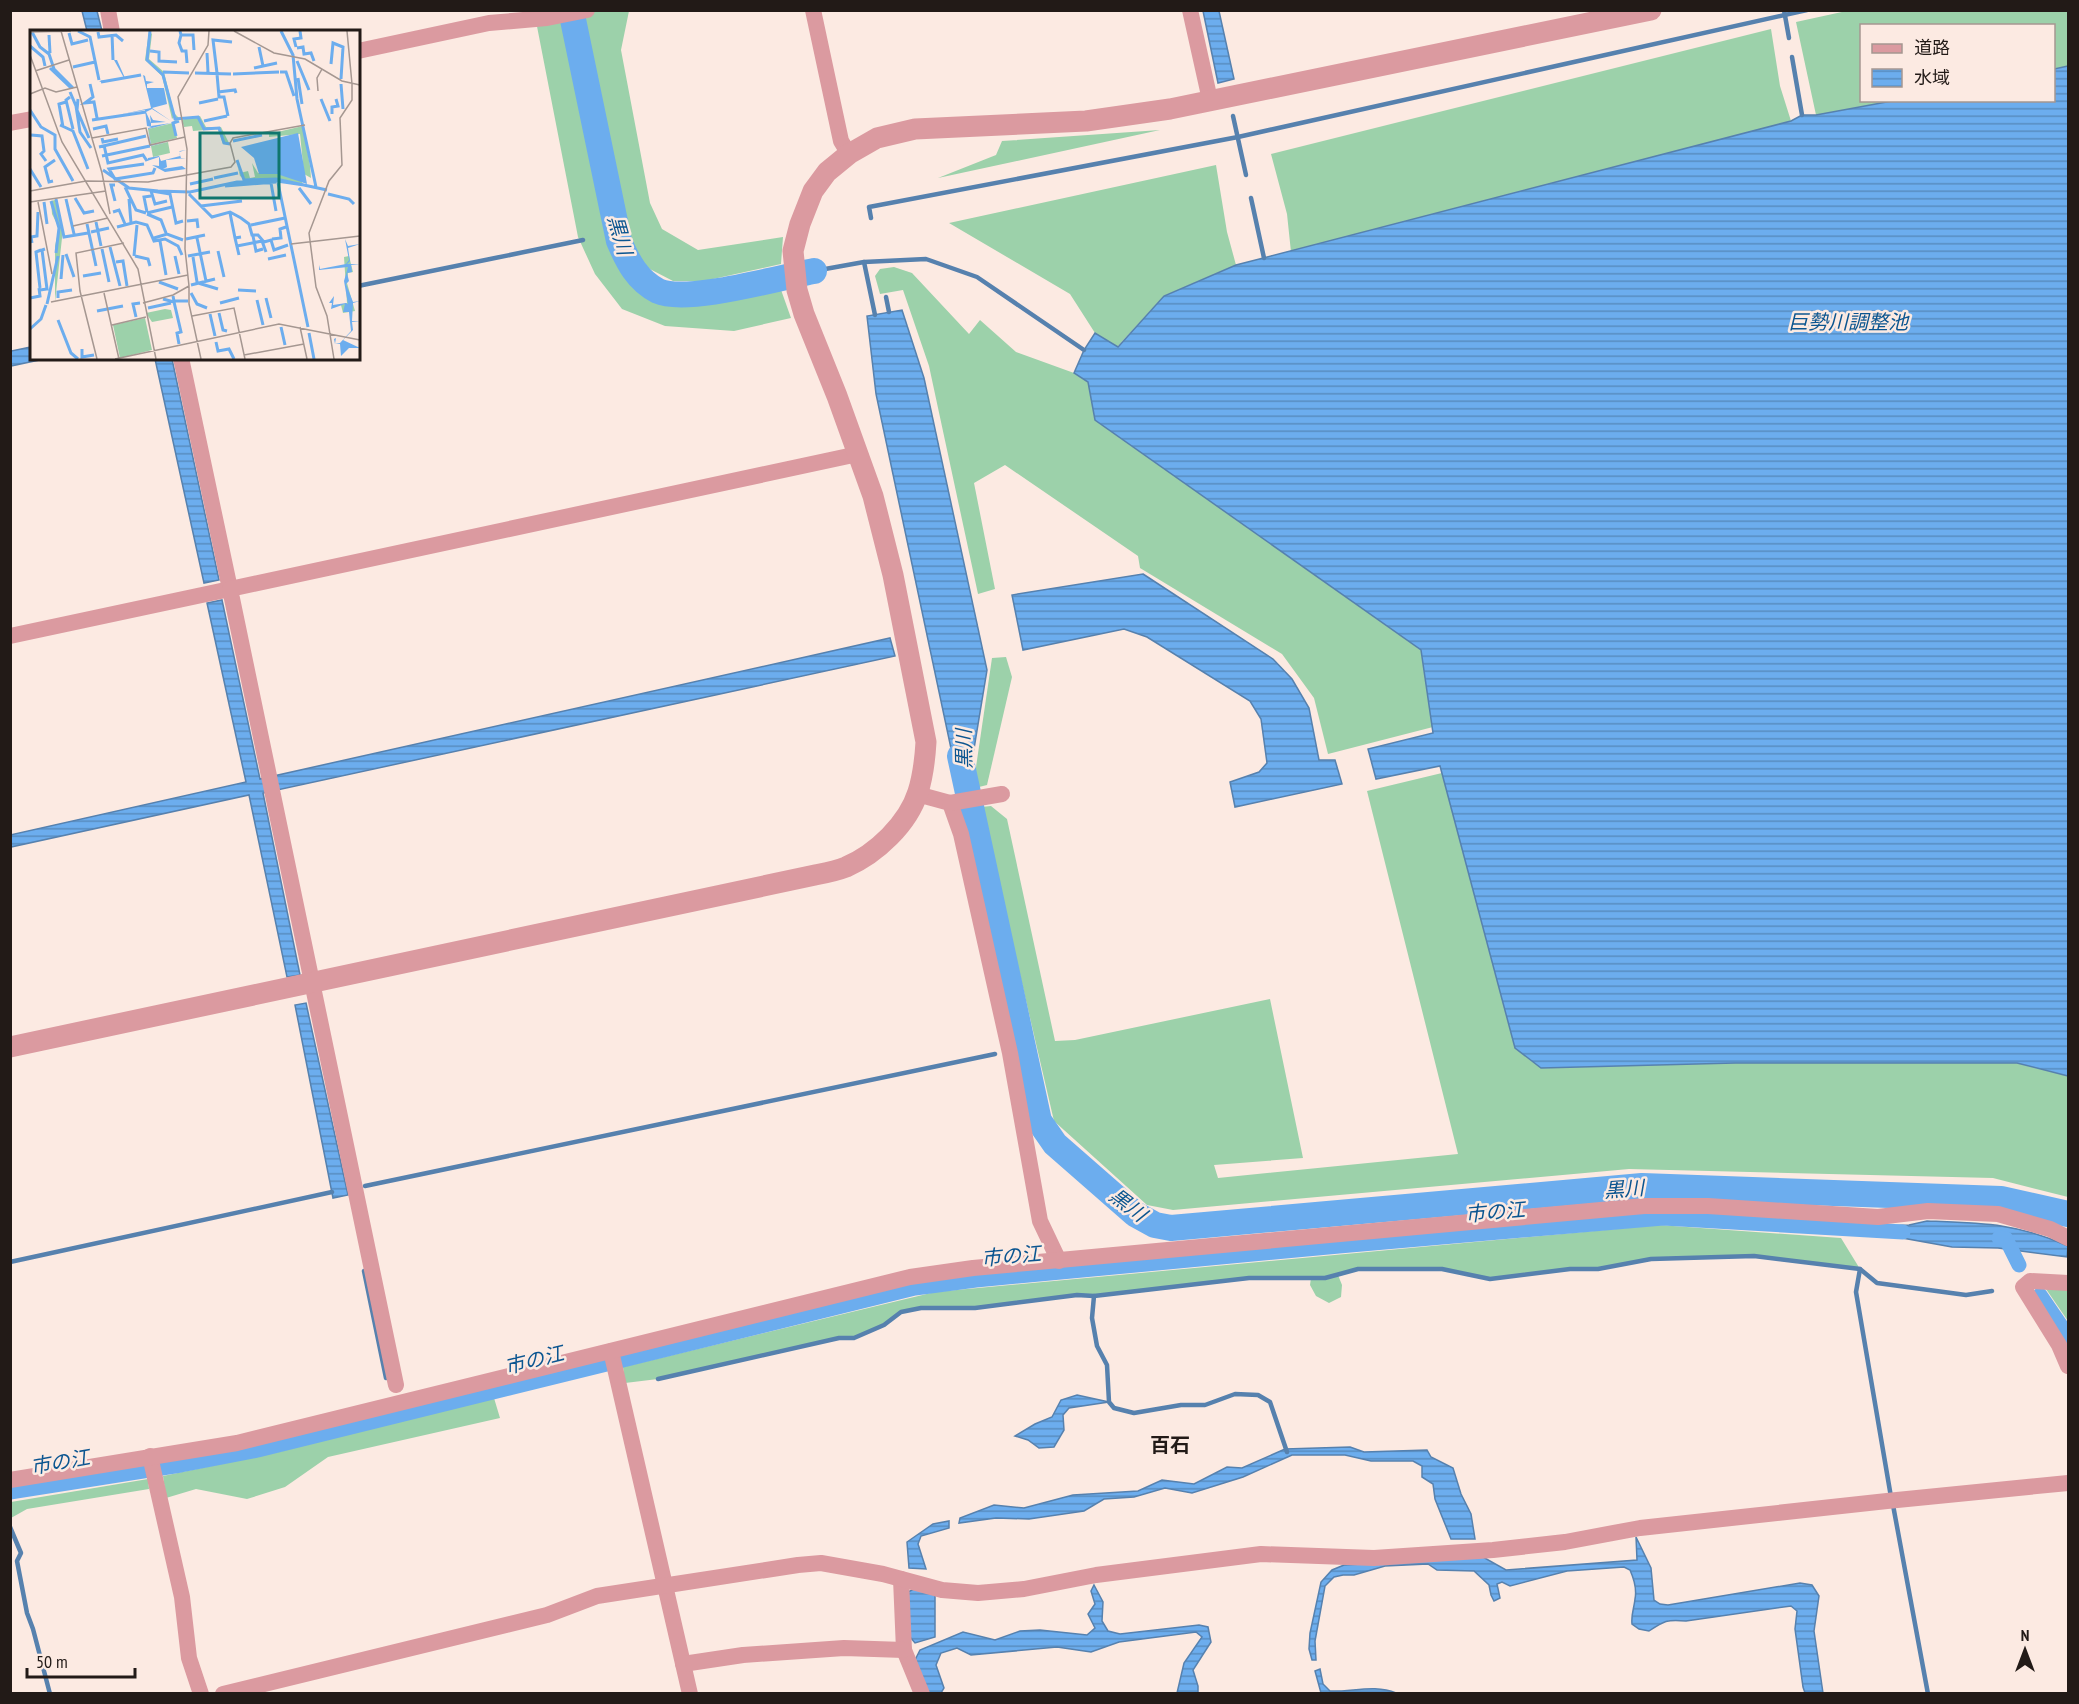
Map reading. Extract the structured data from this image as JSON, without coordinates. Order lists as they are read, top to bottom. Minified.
{"districts":["百石"],"water":["黒川","巨勢川調整池","市の江"],"legend":["道路","水域"],"scale_bar":"50 m","north":"top"}
